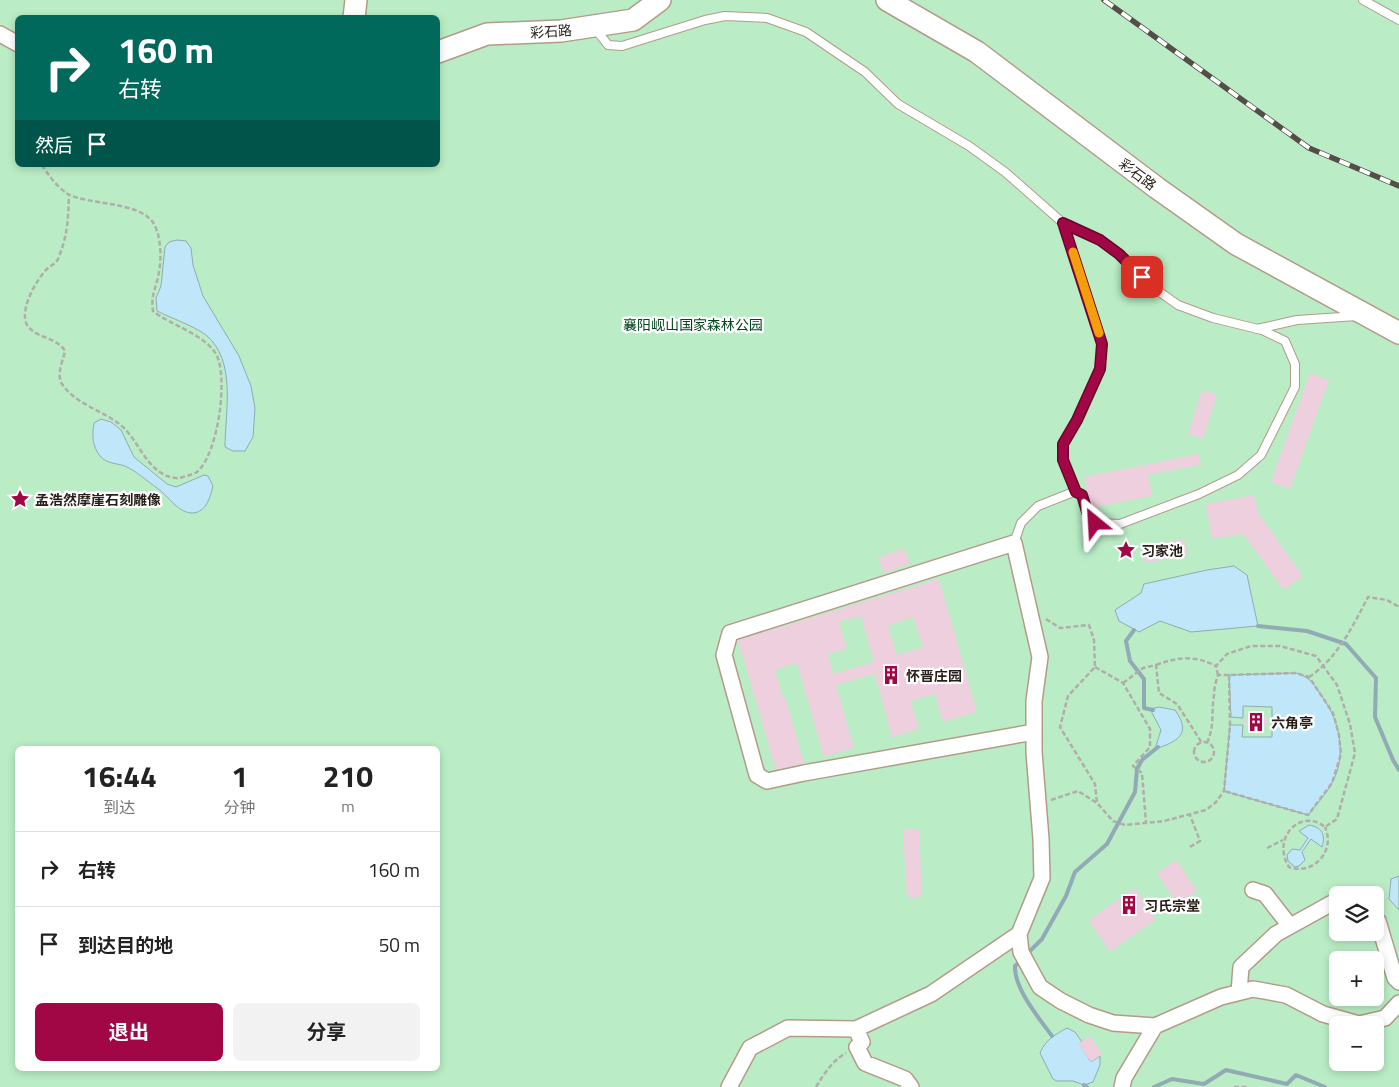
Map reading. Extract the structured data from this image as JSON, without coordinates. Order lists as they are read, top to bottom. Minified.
{"streets":{"street":["彩石路"]},"parks":["襄阳岘山国家森林公园"],"places":{"place":["孟浩然摩崖石刻雕像","习家池"],"building":["怀晋庄园","六角亭","习氏宗堂"]},"page":{"turn":["160 m","右转"],"then":"然后","eta":["16:44","到达","1","分钟","210","m"],"list":[{"name":"右转","value":"160 m"},{"name":"到达目的地","value":"50 m"}],"map_buttons":["+","−"],"buttons":["退出","分享"]}}
